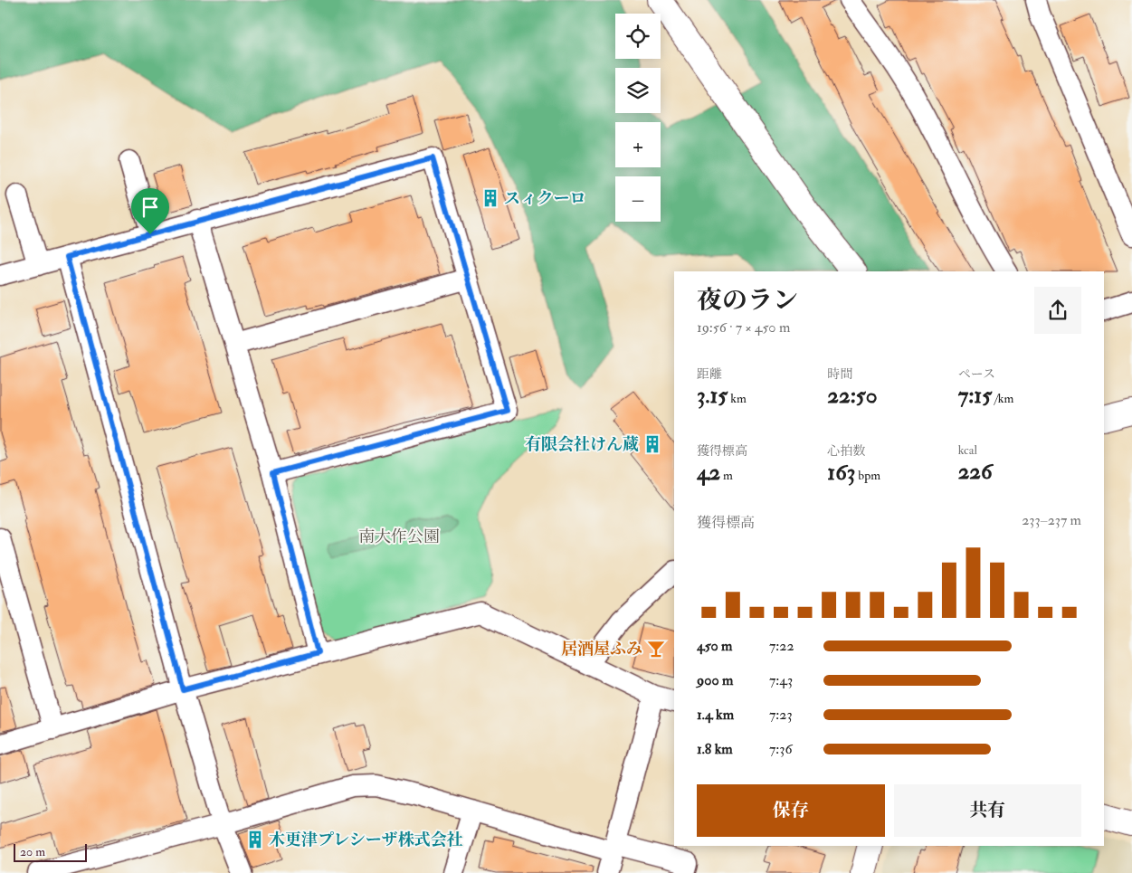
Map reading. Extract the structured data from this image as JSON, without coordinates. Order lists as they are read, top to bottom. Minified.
{"parks":["南大作公園"],"places":{"building":["スィクーロ","有限会社けん蔵","木更津プレシーザ株式会社"],"bar":["居酒屋ふみ"]},"scale_bar":"20 m","page":{"map_buttons":["+","−"],"heading":["夜のラン","19:56 · 7 × 450 m"],"stats":[["距離","3.15 km"],["時間","22:50"],["ペース","7:15 /km"],["獲得標高","42 m"],["心拍数","163 bpm"],["kcal","226"]],"chart":["獲得標高","233–237 m"],"list":[{"name":"450 m","note":"7:22"},{"name":"900 m","note":"7:43"},{"name":"1.4 km","note":"7:23"},{"name":"1.8 km","note":"7:36"}],"buttons":["保存","共有"],"scale":"20 m"}}
